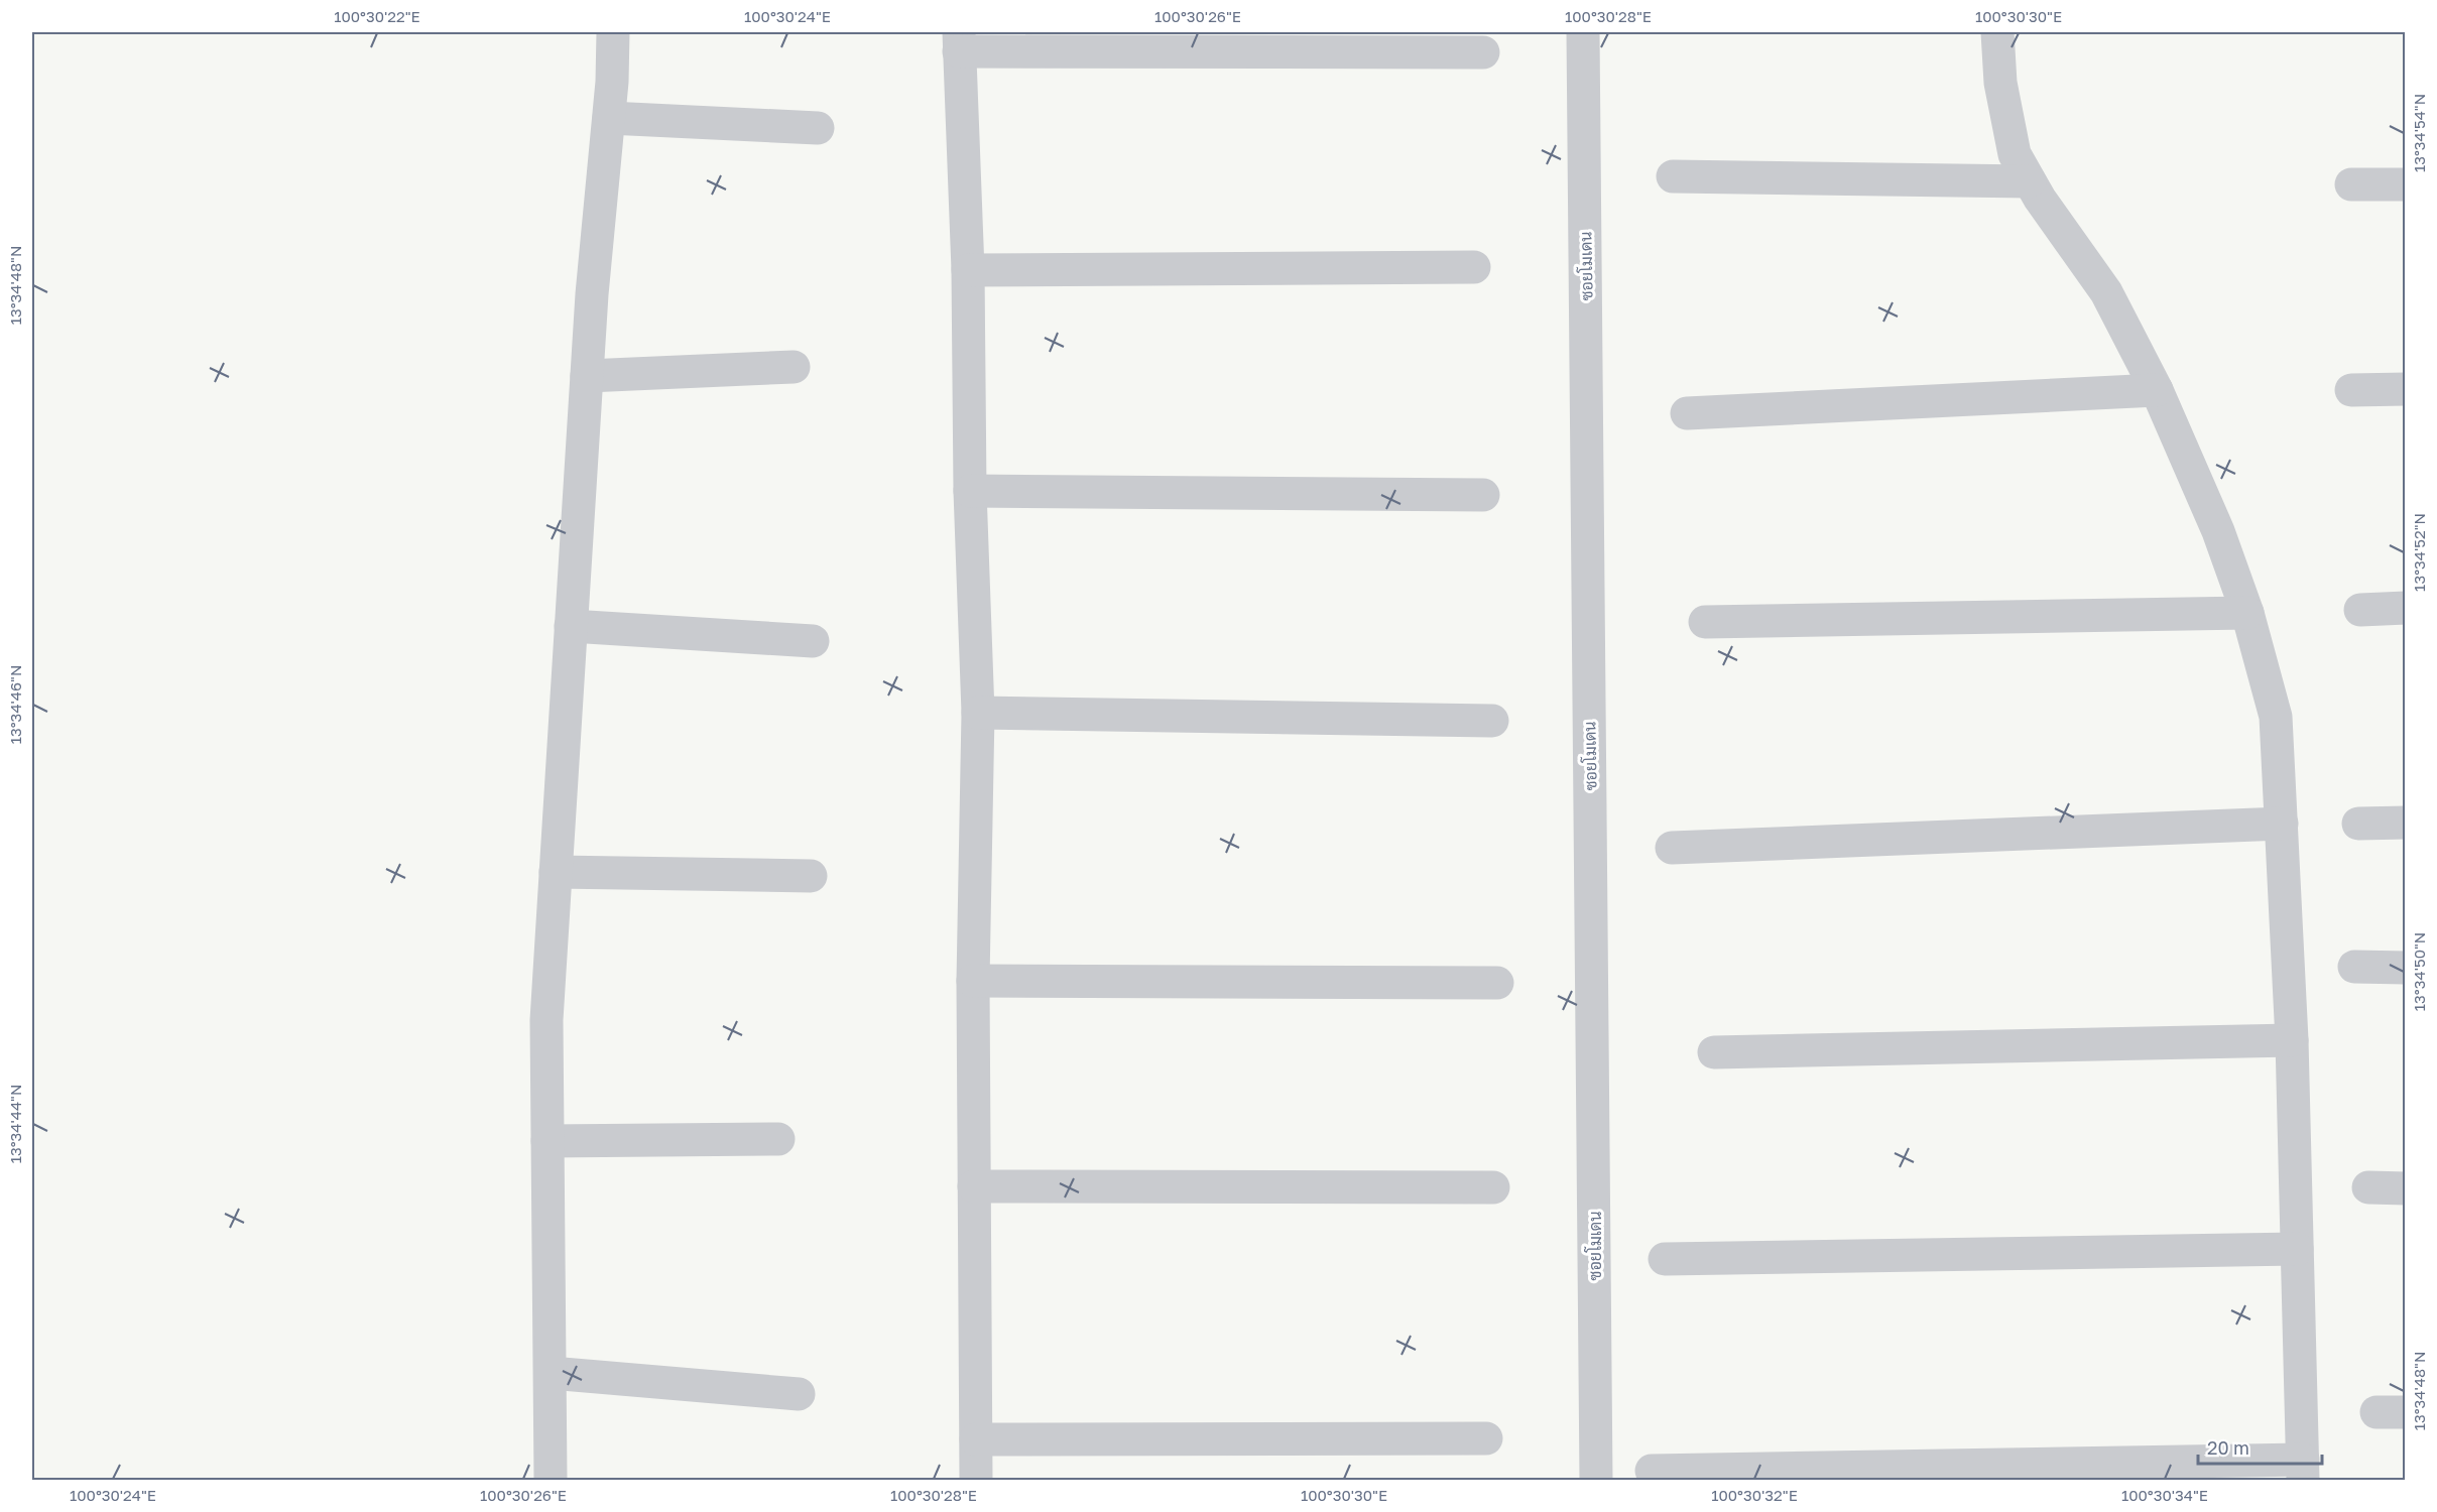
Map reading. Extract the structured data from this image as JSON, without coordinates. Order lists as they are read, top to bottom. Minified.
{"streets":{"street":["ซอยโมเดน"]},"scale_bar":"20 m","coordinates":["100°30'22\"E","100°30'24\"E","100°30'26\"E","100°30'28\"E","100°30'30\"E","13°34'54\"N","13°34'48\"N","13°34'52\"N","13°34'46\"N","13°34'50\"N","13°34'44\"N","100°30'32\"E","100°30'34\"E"]}
